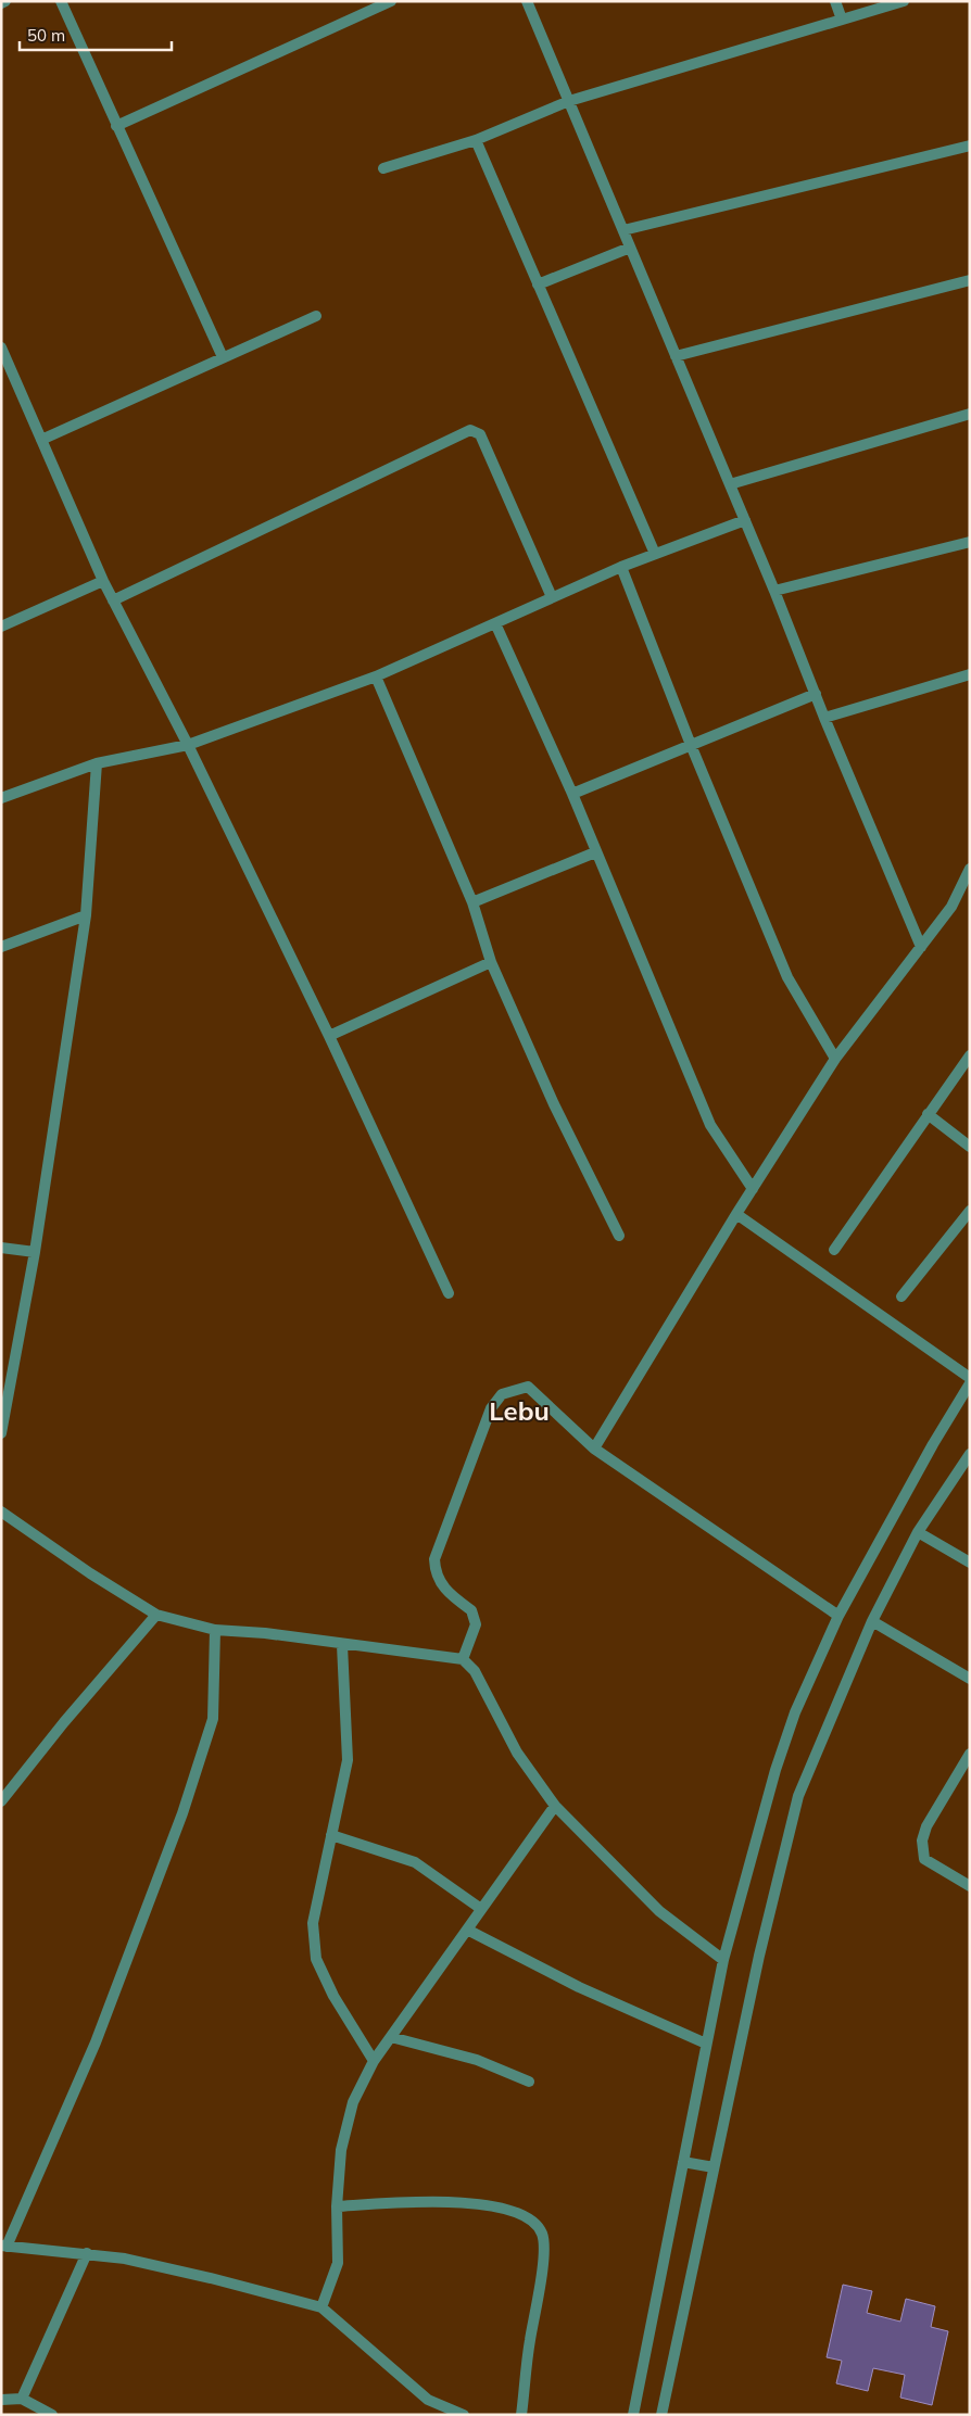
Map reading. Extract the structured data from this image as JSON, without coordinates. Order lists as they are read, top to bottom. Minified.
{"districts":["Lebu"],"scale_bar":"50 m"}
